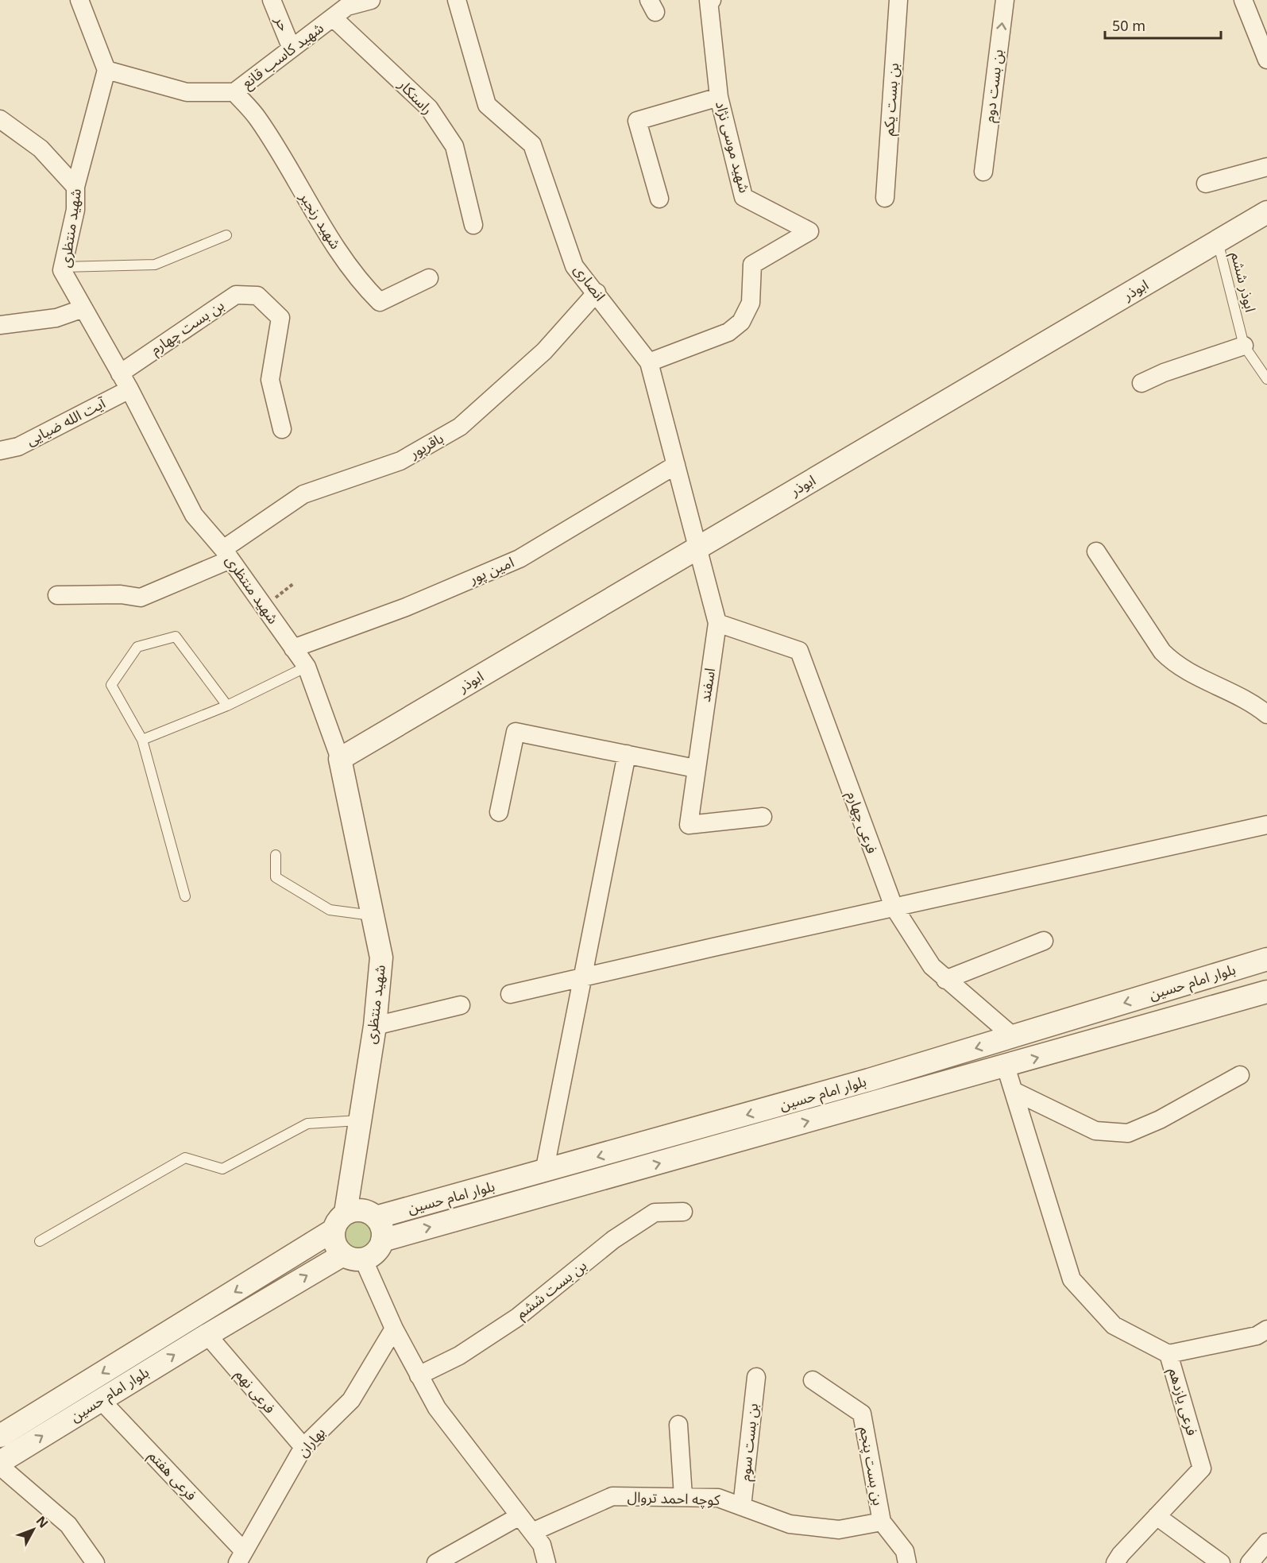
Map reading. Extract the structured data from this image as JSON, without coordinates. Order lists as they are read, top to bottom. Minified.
{"streets":{"street":["حر","شهید کاسب قانع","بن بست دوم","راستکار","بن بست یکم","شهید موسی نژاد","شهید رنجبر","شهید منتظری","انصاری","ابوذر","بن بست چهارم","آیت الله ضیایی","باقرپور","امین پور","اسفند","فرعی چهارم","بلوار امام حسین","بن بست ششم","فرعی نهم","فرعی یازدهم","بهاران","بن بست سوم","بن بست پنجم","فرعی هفتم","کوچه احمد تروال"],"lane":["ابوذر ششم"]},"crossings":[["حر","شهید کاسب قانع"],["شهید کاسب قانع","راستکار"],["شهید کاسب قانع","شهید رنجبر"],["شهید کاسب قانع","شهید منتظری"],["شهید موسی نژاد","انصاری"],["شهید منتظری","ابوذر"],["شهید منتظری","بن بست چهارم"],["شهید منتظری","آیت الله ضیایی"],["شهید منتظری","باقرپور"],["شهید منتظری","امین پور"],["شهید منتظری","بلوار امام حسین"],["ابوذر ششم","ابوذر"],["انصاری","ابوذر"],["انصاری","باقرپور"],["انصاری","امین پور"],["انصاری","اسفند"],["ابوذر","اسفند"],["اسفند","فرعی چهارم"],["فرعی چهارم","بلوار امام حسین"],["بلوار امام حسین","فرعی نهم"],["بلوار امام حسین","فرعی یازدهم"],["بلوار امام حسین","فرعی هفتم"],["فرعی نهم","بهاران"],["بهاران","فرعی هفتم"],["بن بست سوم","کوچه احمد تروال"],["بن بست پنجم","کوچه احمد تروال"]],"one_way":["بن بست دوم"],"scale_bar":"50 m","north":"top right"}
